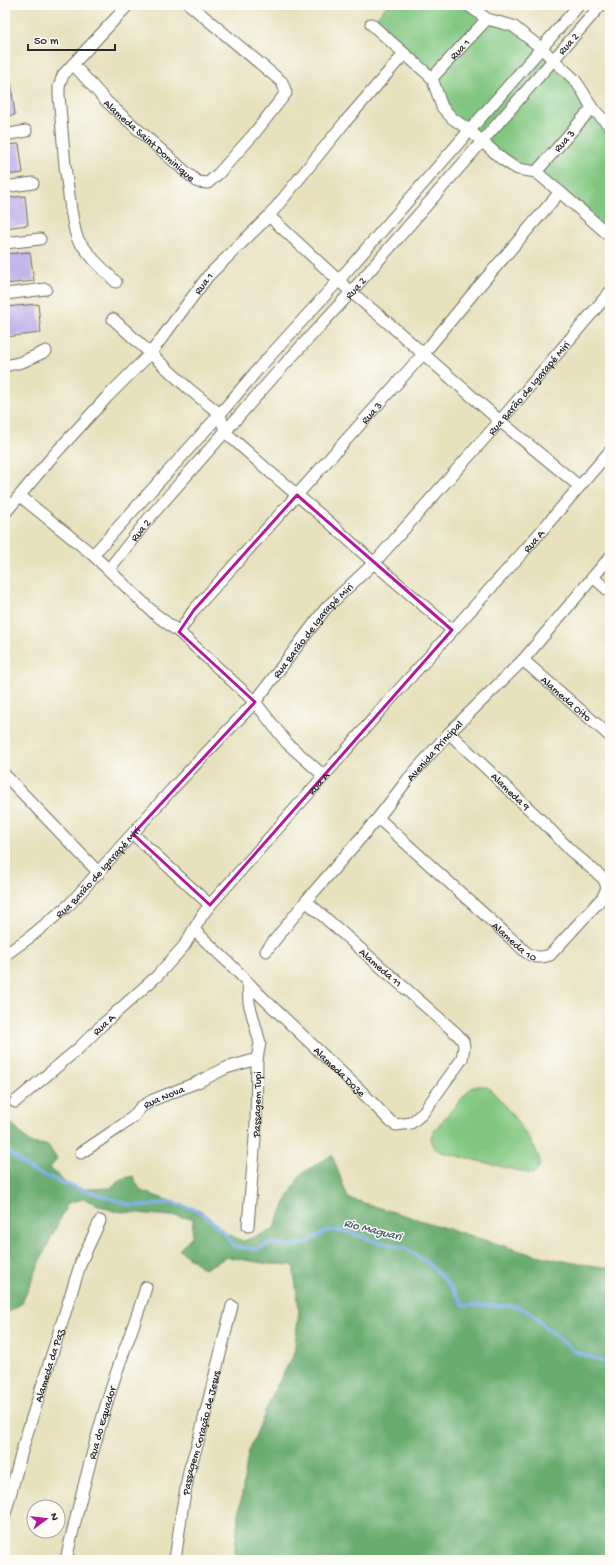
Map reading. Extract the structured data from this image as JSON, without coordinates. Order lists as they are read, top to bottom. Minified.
{"streets":{"street":["Rua 2","Rua 1","Alameda Saint Dominique","Rua 3","Rua Barão de Igarapé Miri","Rua A","Alameda Oito","Avenida Principal","Alameda 9","Alameda 10","Alameda 11","Alameda Doze","Rua Nova","Passagem Tupi","Alameda da Paz","Rua do Equador","Passagem Coração de Jesus"]},"crossings":[["Rua A","Alameda Doze"],["Alameda Oito","Avenida Principal"],["Avenida Principal","Alameda 9"],["Avenida Principal","Alameda 10"],["Avenida Principal","Alameda 11"],["Alameda 9","Alameda 10"],["Alameda 11","Alameda Doze"],["Alameda Doze","Passagem Tupi"],["Rua Nova","Passagem Tupi"]],"water":["Rio Maguari"],"scale_bar":"50 m","north":"right"}
